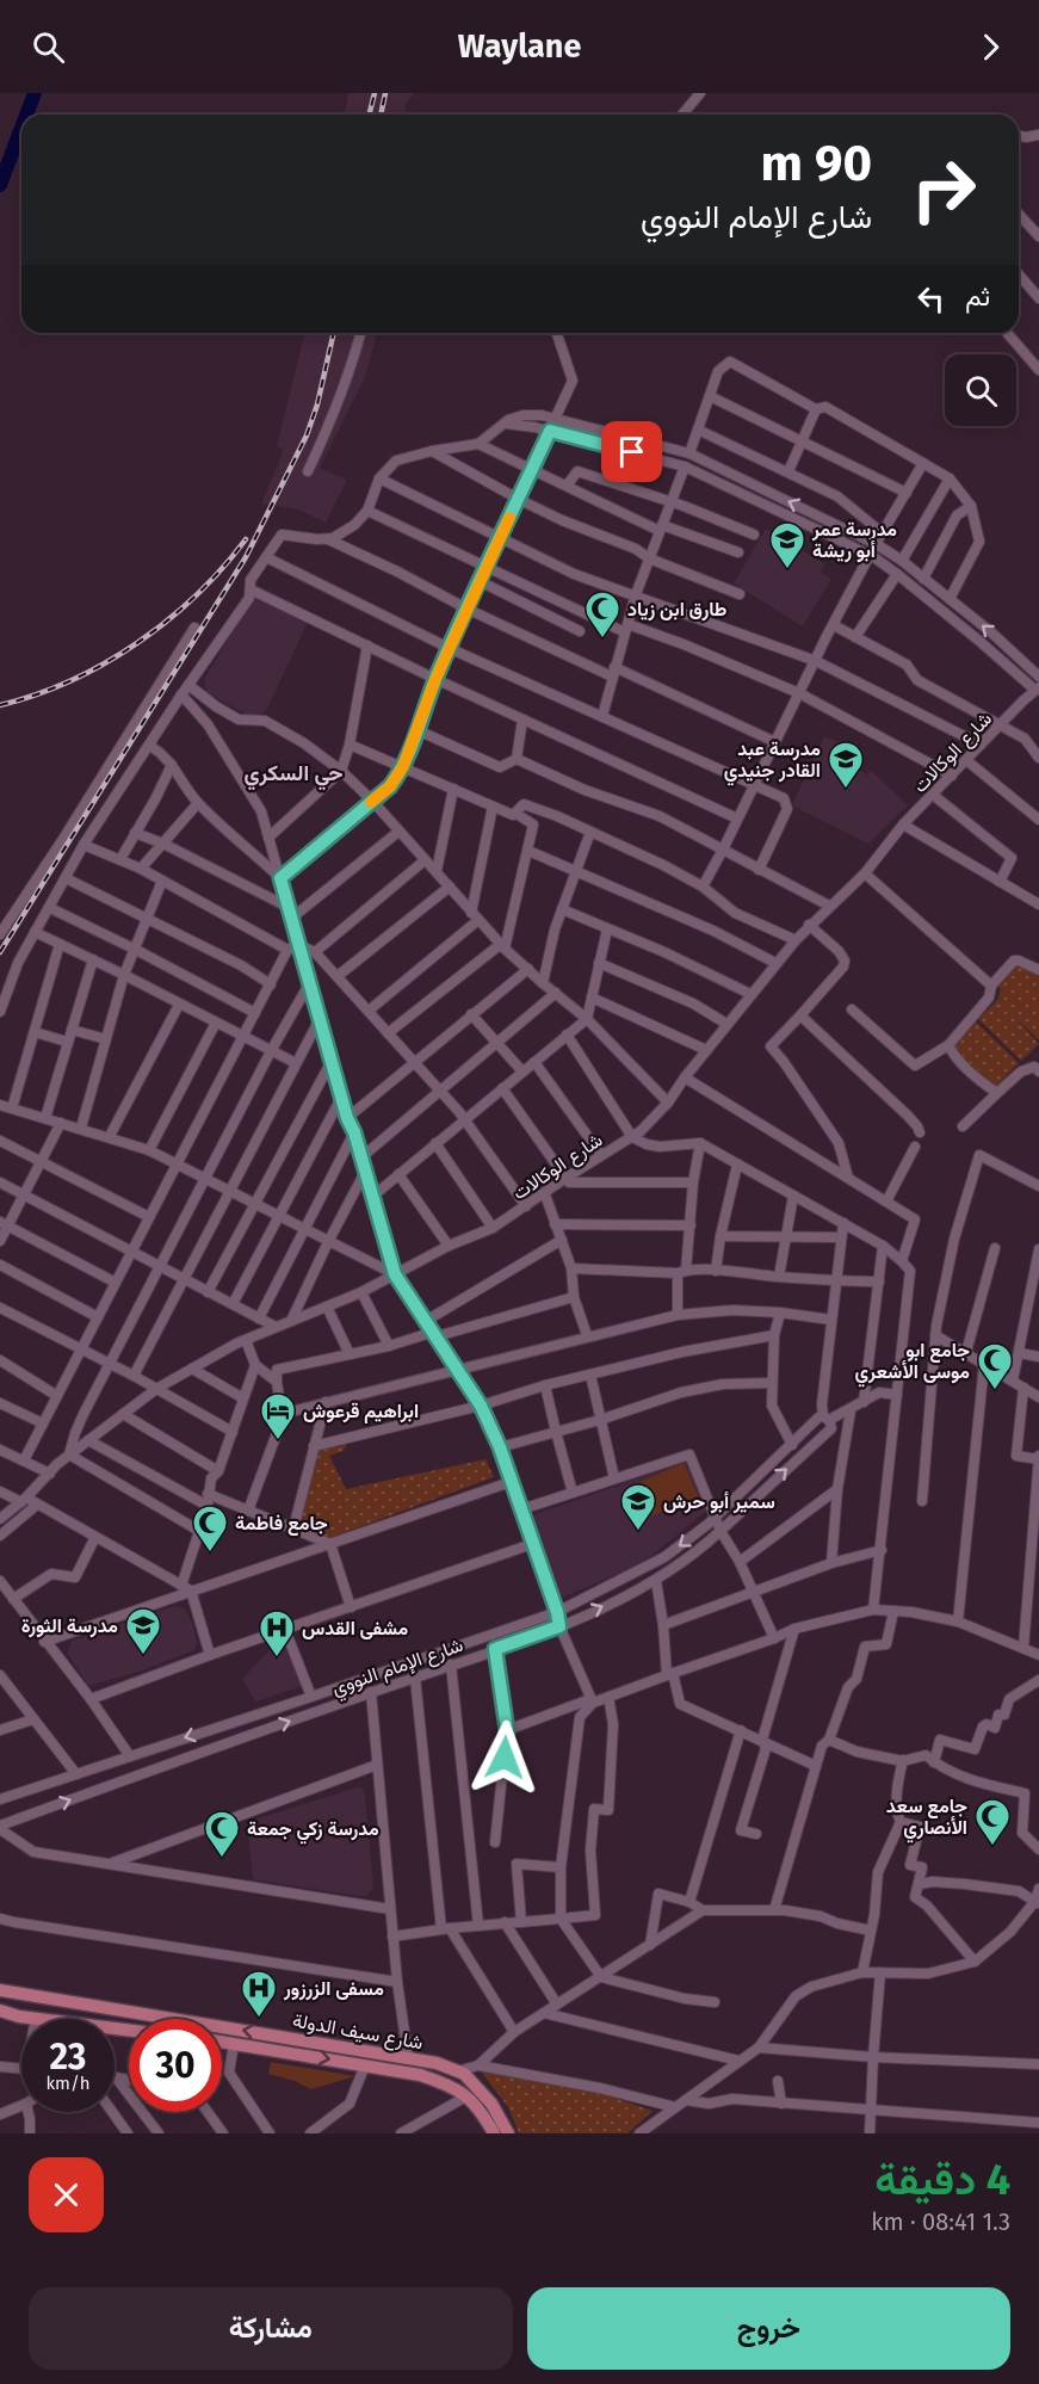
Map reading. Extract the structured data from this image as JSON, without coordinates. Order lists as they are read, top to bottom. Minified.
{"streets":{"main road":["شارع سيف الدولة"],"street":["شارع الوكالات","شارع الإمام النووي"]},"districts":["حي السكري"],"places":{"school or university":["مدرسة عمر أبو ريشة","مدرسة عبد القادر جنيدي","سمير أبو حرش","مدرسة الثورة"],"mosque":["طارق ابن زياد","جامع ابو موسى الأشعري","جامع فاطمة","جامع سعد الأنصاري","مدرسة زكي جمعة"],"hotel":["ابراهيم قرعوش"],"hospital":["مشفى القدس","مسفى الزرزور"]},"page":{"header":"Waylane","turn":["90 m","شارع الإمام النووي"],"then":"ثم","speed":"23 km/h","limit":"30","heading":["4 دقيقة","1.3 km · 08:41"],"buttons":["خروج","مشاركة"]}}
